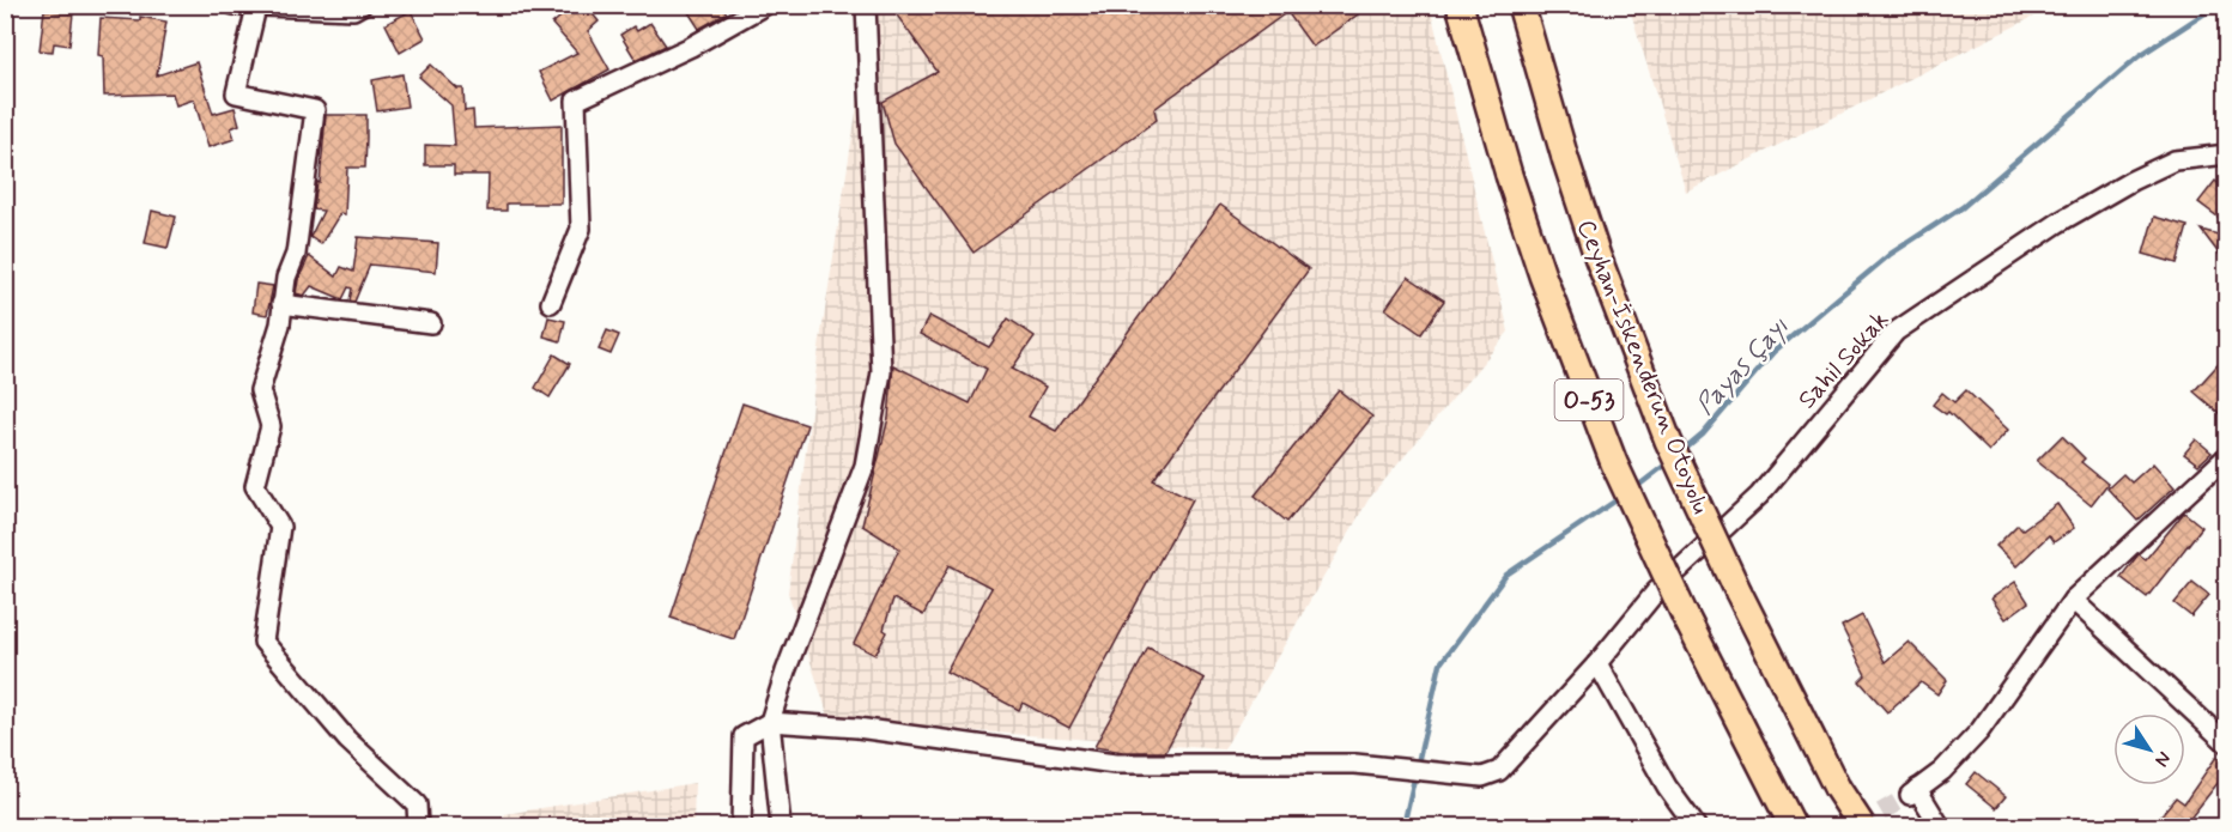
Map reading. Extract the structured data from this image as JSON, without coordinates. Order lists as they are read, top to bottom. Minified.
{"streets":{"highway":["Ceyhan-İskenderun Otoyolu","O-53"],"street":["Sahil Sokak"]},"water":["Payas Çayı"],"north":"bottom right"}
